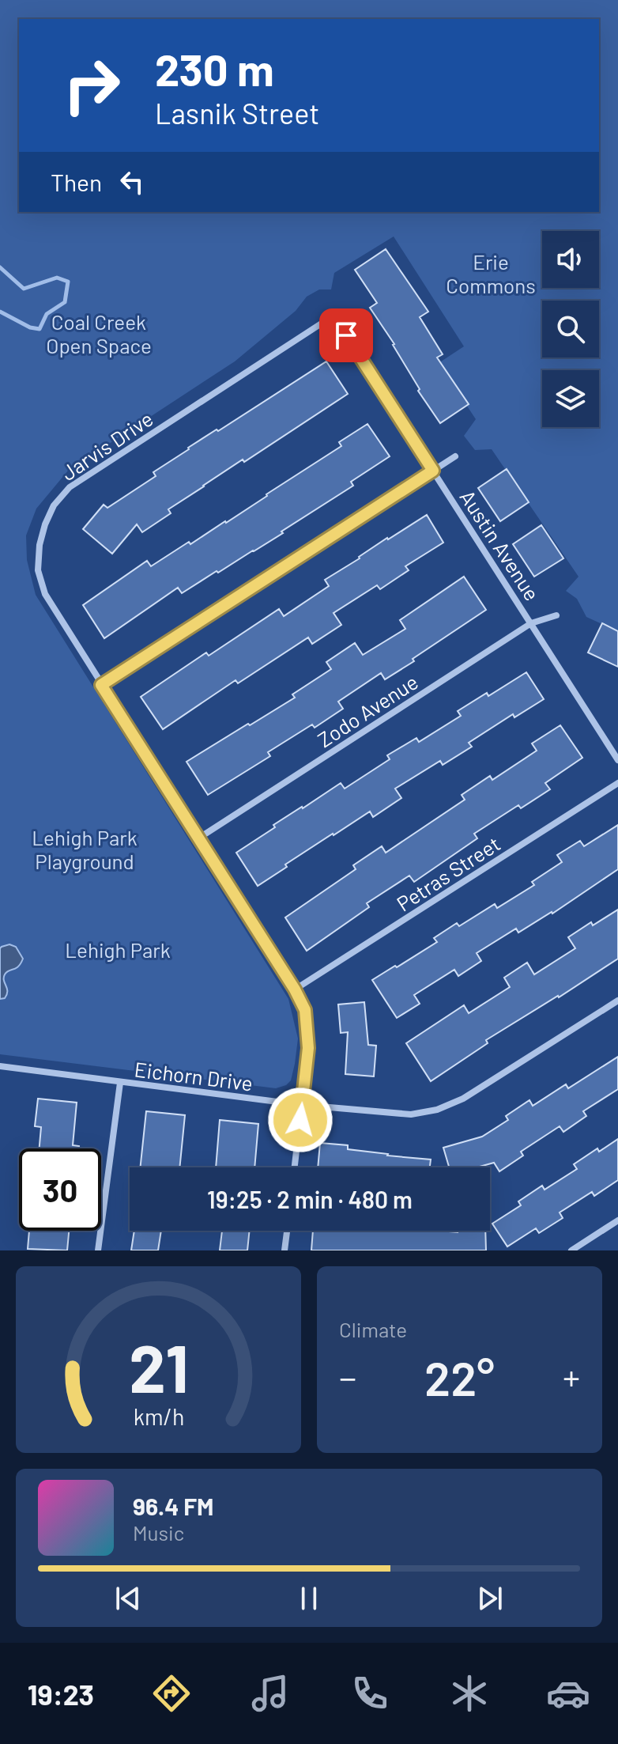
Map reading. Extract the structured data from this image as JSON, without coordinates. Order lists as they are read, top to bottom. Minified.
{"streets":{"street":["Jarvis Drive","Austin Avenue","Zodo Avenue","Petras Street","Eichorn Drive"]},"crossings":[["Jarvis Drive","Austin Avenue"],["Jarvis Drive","Zodo Avenue"],["Jarvis Drive","Petras Street"],["Jarvis Drive","Eichorn Drive"],["Austin Avenue","Zodo Avenue"]],"parks":["Erie Commons","Coal Creek Open Space","Lehigh Park Playground","Lehigh Park"],"page":{"turn":["230 m","Lasnik Street"],"then":"Then","limit":"30","trip":"19:25 · 2 min · 480 m","tile":"Climate","heat":["−","22°","+"],"song":["96.4 FM","Music"],"tabs":"19:23","gauge":["21","km/h"]}}
